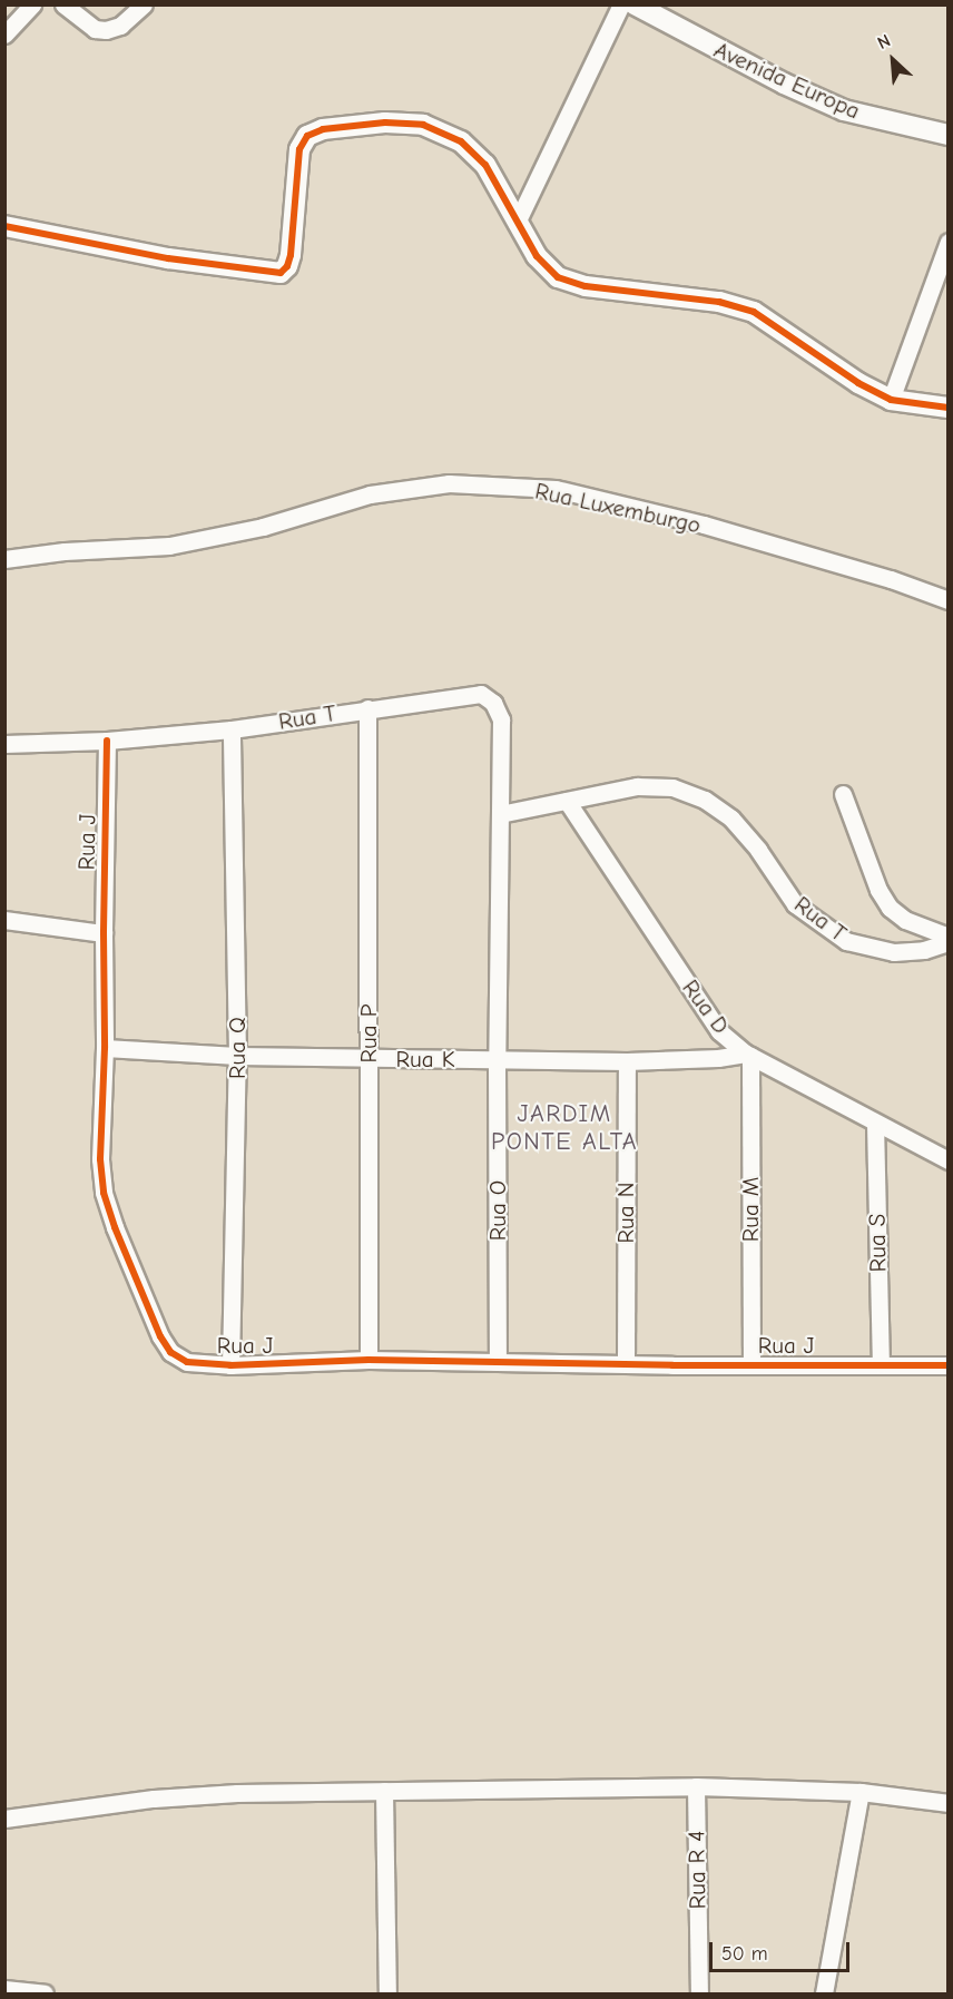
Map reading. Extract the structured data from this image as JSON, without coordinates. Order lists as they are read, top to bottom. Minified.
{"streets":{"street":["Avenida Europa","Rua Luxemburgo","Rua T","Rua J","Rua D","Rua P","Rua Q","Rua K","Rua M","Rua O","Rua N","Rua S","Rua R 4"]},"crossings":[["Rua T","Rua J"],["Rua T","Rua D"],["Rua T","Rua P"],["Rua T","Rua Q"],["Rua T","Rua K"],["Rua T","Rua O"],["Rua J","Rua P"],["Rua J","Rua Q"],["Rua J","Rua K"],["Rua J","Rua M"],["Rua J","Rua O"],["Rua J","Rua N"],["Rua J","Rua S"],["Rua D","Rua K"],["Rua D","Rua M"],["Rua D","Rua S"],["Rua P","Rua K"],["Rua Q","Rua K"],["Rua K","Rua M"],["Rua K","Rua O"],["Rua K","Rua N"]],"districts":["JARDIM PONTE ALTA"],"scale_bar":"50 m","north":"top left"}
